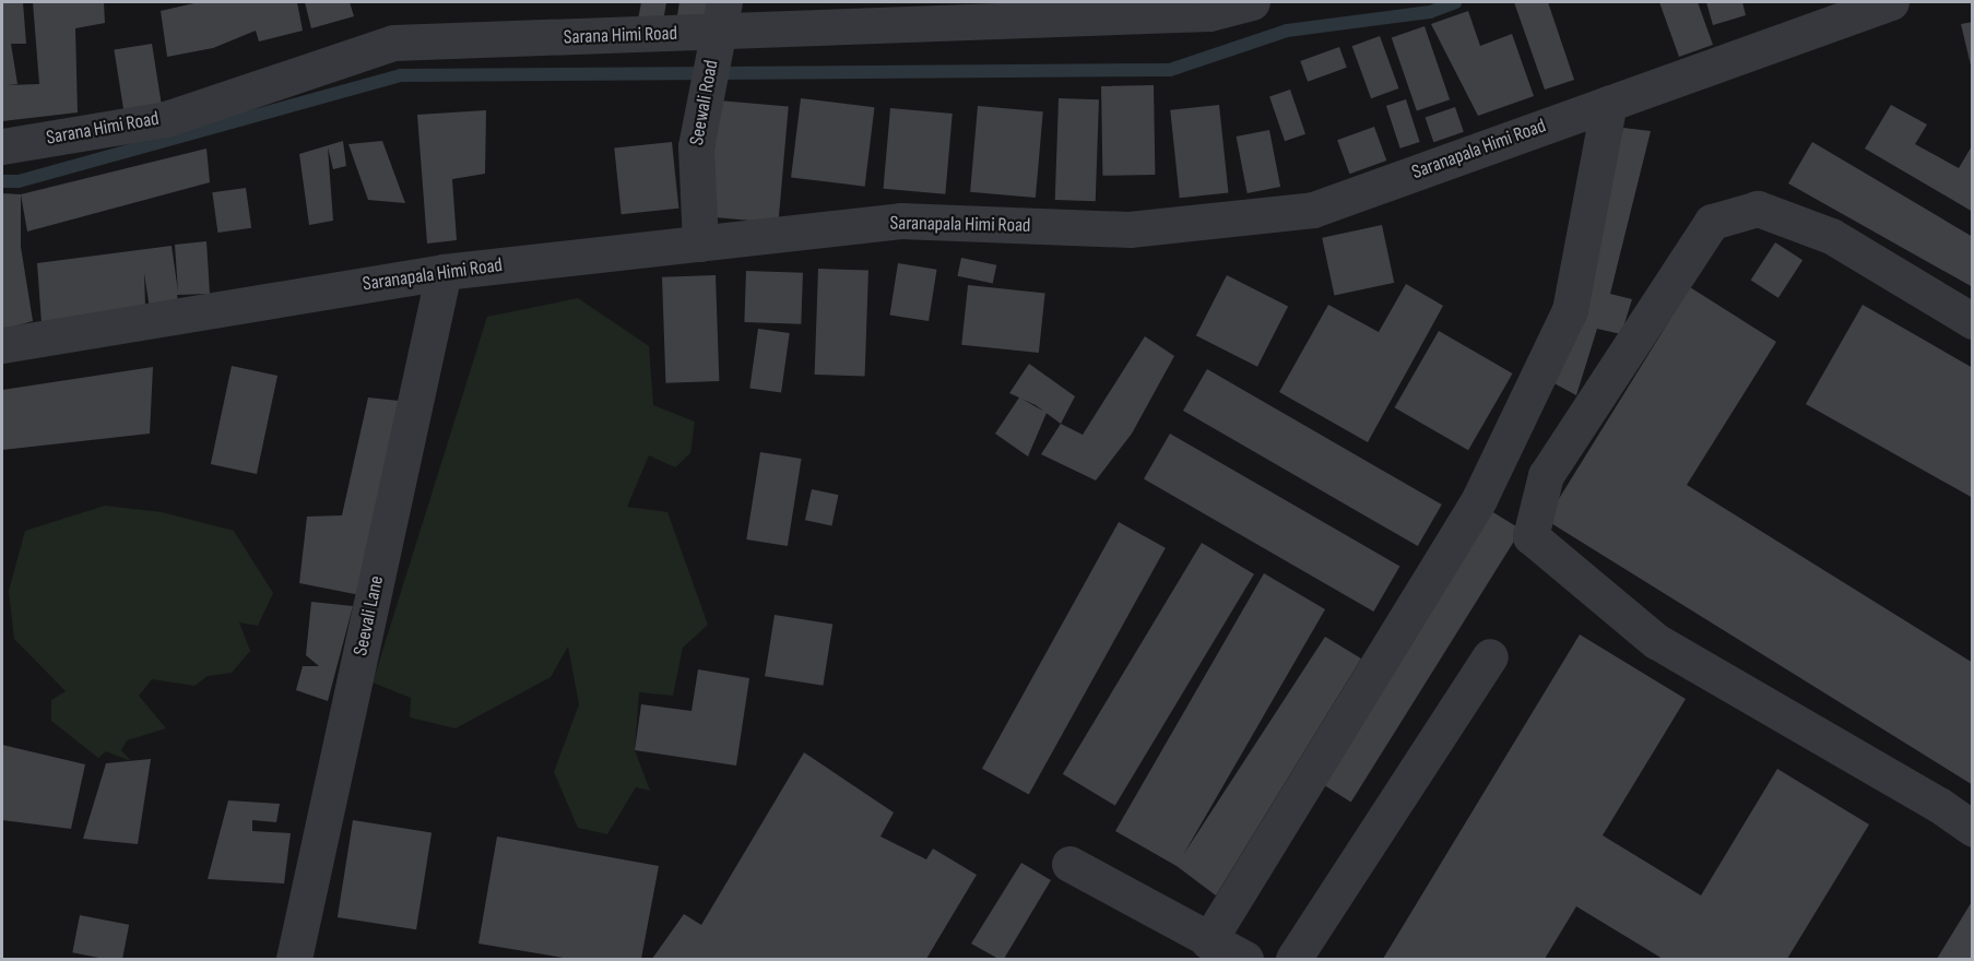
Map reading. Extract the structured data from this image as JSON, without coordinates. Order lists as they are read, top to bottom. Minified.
{"streets":{"street":["Sarana Himi Road","Seewali Road","Saranapala Himi Road","Seevali Lane"]},"crossings":[["Sarana Himi Road","Seewali Road"],["Seewali Road","Saranapala Himi Road"],["Saranapala Himi Road","Seevali Lane"]]}
